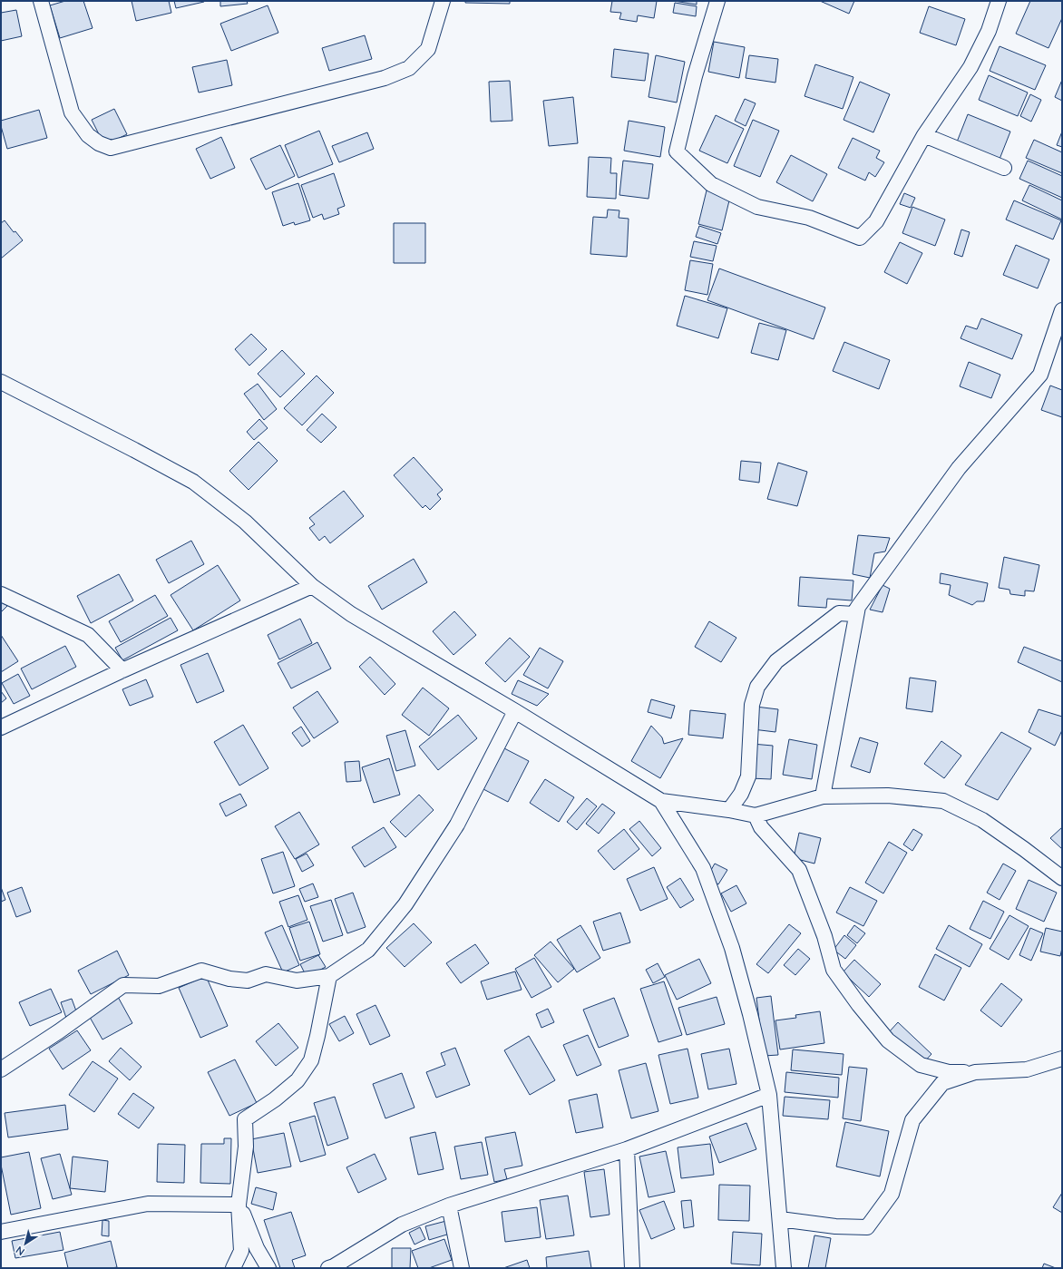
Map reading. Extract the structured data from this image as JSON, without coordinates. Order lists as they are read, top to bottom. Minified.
{"north":"bottom left"}
